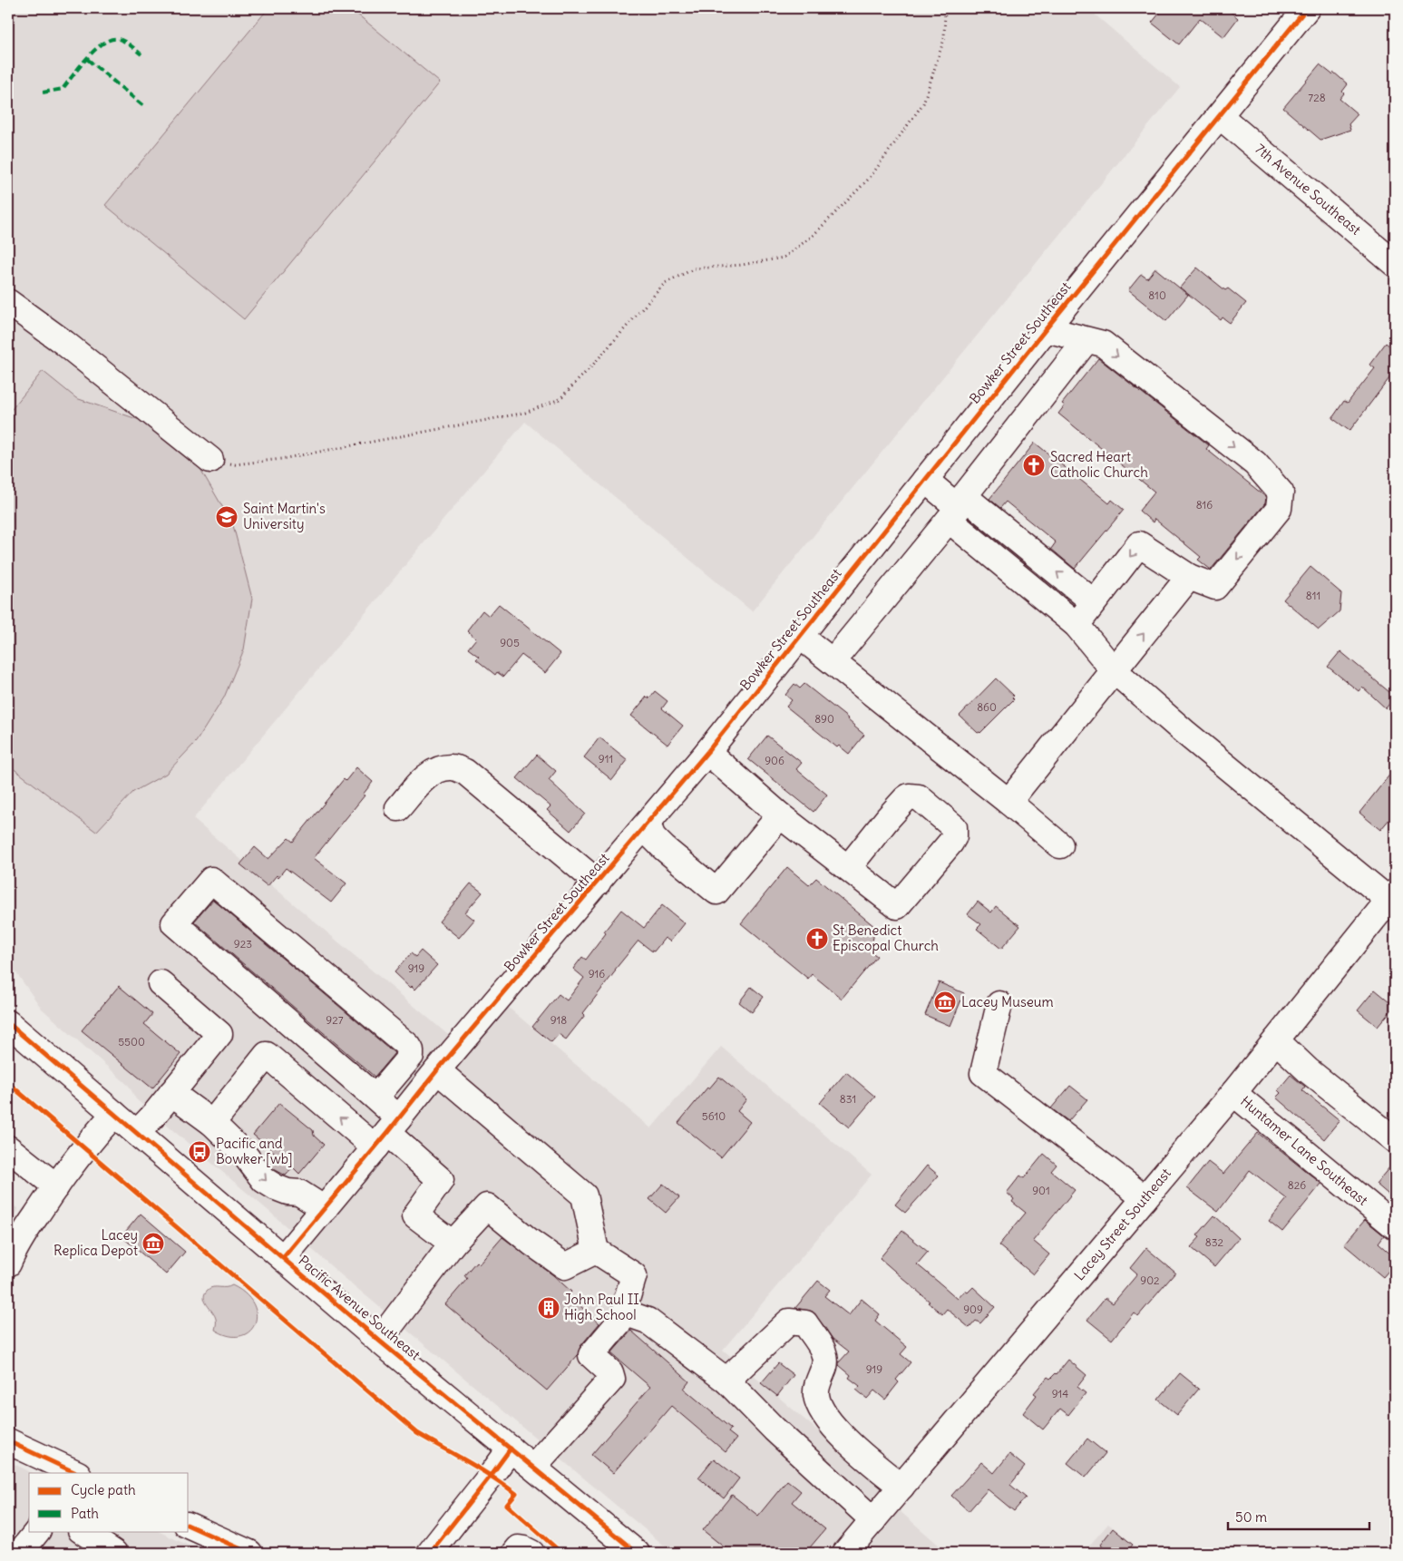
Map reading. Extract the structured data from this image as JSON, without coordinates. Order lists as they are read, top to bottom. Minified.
{"streets":{"street":["7th Avenue Southeast","Bowker Street Southeast","Huntamer Lane Southeast","Lacey Street Southeast","Pacific Avenue Southeast"]},"crossings":[["7th Avenue Southeast","Bowker Street Southeast"],["Bowker Street Southeast","Pacific Avenue Southeast"],["Huntamer Lane Southeast","Lacey Street Southeast"]],"places":{"church":["Sacred Heart Catholic Church","St Benedict Episcopal Church"],"school or university":["Saint Martin's University"],"museum":["Lacey Museum","Lacey Replica Depot"],"bus stop":["Pacific and Bowker [wb]"],"building":["John Paul II High School"]},"house_numbers":["728","810","816","811","905","860","890","911","906","923","919","916","927","918","5500","831","5610","826","901","832","902","909","919","914"],"legend":["Cycle path","Path"],"scale_bar":"50 m"}
